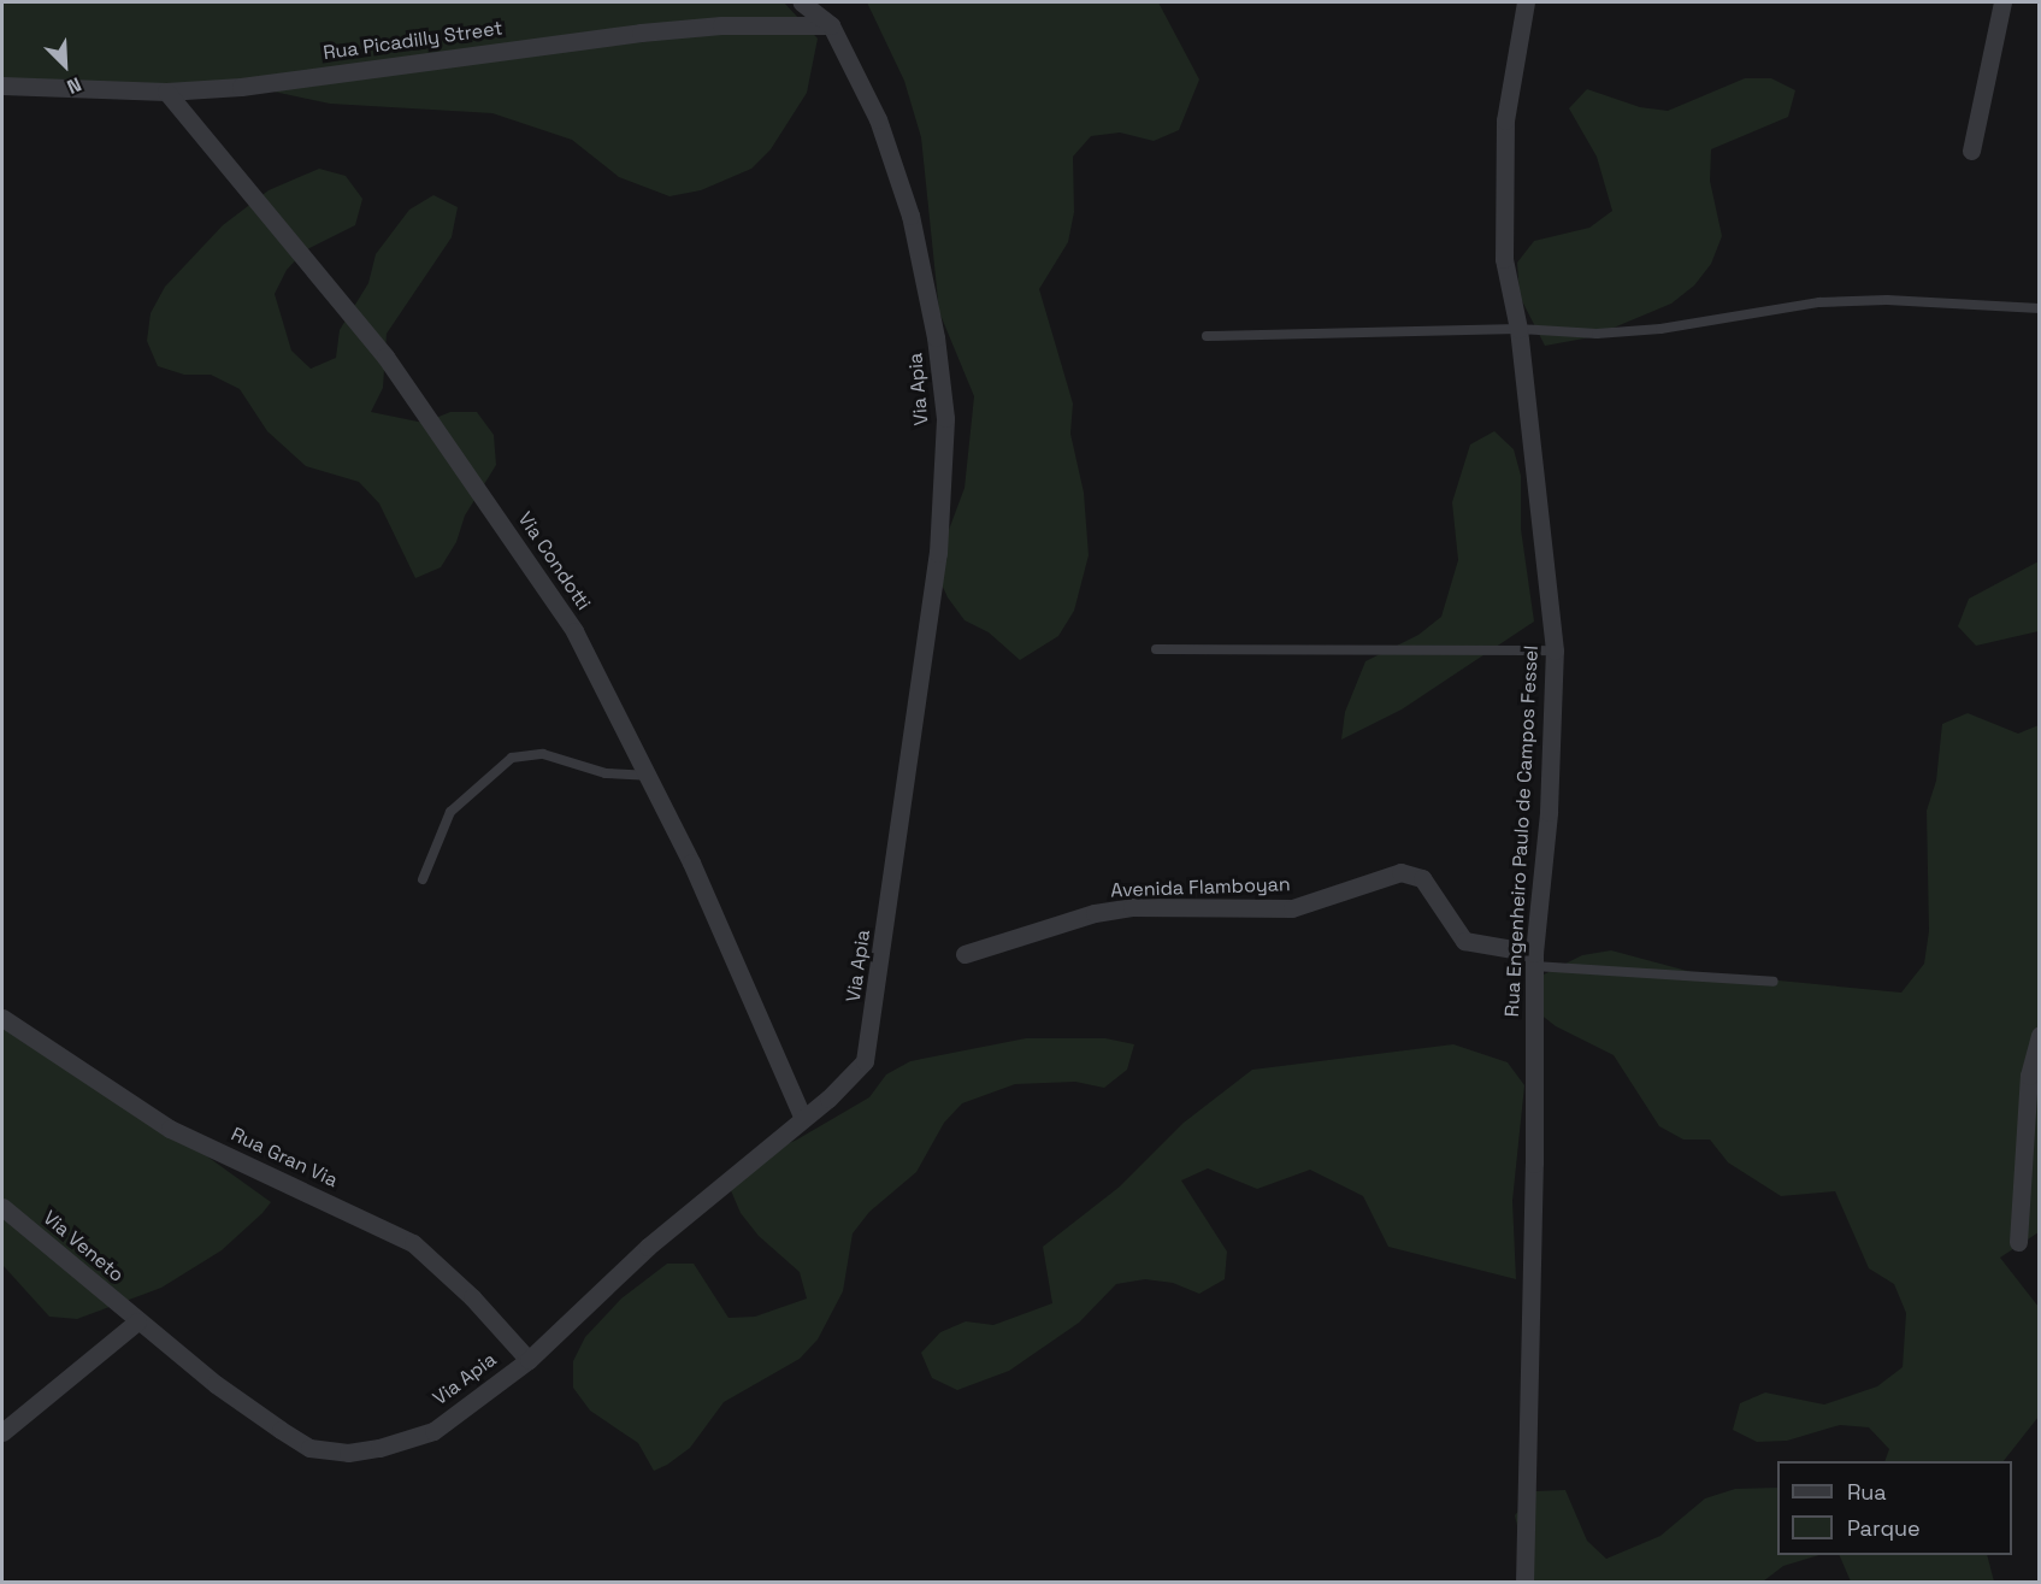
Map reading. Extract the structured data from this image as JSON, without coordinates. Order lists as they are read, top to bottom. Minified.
{"streets":{"street":["Rua Picadilly Street","Via Apia","Via Condotti","Rua Engenheiro Paulo de Campos Fessel","Avenida Flamboyan","Rua Gran Via","Via Veneto"]},"crossings":[["Rua Picadilly Street","Via Apia"],["Rua Picadilly Street","Via Condotti"],["Via Apia","Via Condotti"],["Via Apia","Rua Gran Via"],["Via Apia","Via Veneto"],["Rua Engenheiro Paulo de Campos Fessel","Avenida Flamboyan"]],"legend":["Rua","Parque"],"north":"bottom right"}
